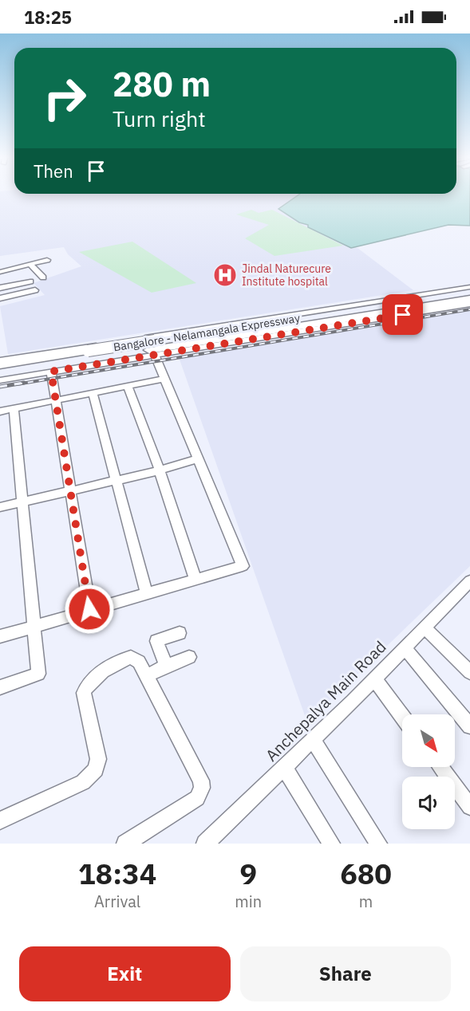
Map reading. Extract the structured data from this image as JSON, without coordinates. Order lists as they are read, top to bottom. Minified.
{"streets":{"highway":["Bangalore - Nelamangala Expressway"],"street":["Anchepalya Main Road"]},"places":{"hospital":["Jindal Naturecure Institute hospital"]},"north":"bottom right","page":{"status":"18:25","turn":["280 m","Turn right"],"then":"Then","eta":["18:34","Arrival","9","min","680","m"],"buttons":["Exit","Share"]}}
